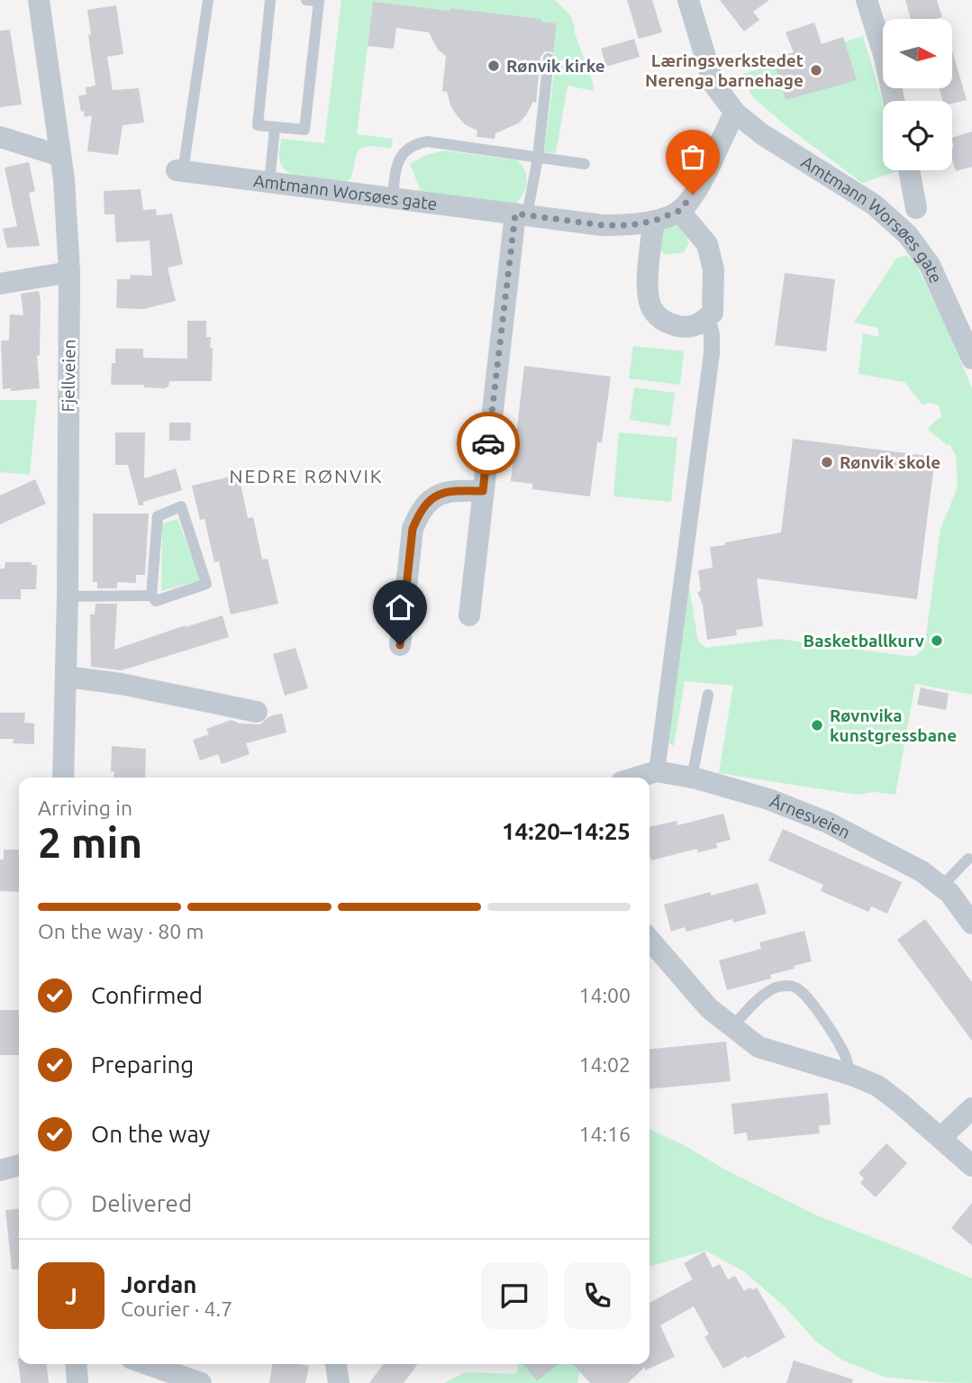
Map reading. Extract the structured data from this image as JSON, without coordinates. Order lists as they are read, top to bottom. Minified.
{"streets":{"street":["Amtmann Worsøes gate","Fjellveien","Årnesveien"]},"districts":["NEDRE RØNVIK"],"places":["Rønvik kirke","Læringsverkstedet Nerenga barnehage","Rønvik skole","Basketballkurv","Røvnvika kunstgressbane"],"north":"right","page":{"heading":["2 min","Arriving in","14:20–14:25"],"panel":["Jordan","Courier · 4.7"],"bar":"On the way · 80 m","list":[["Confirmed","14:00"],["Preparing","14:02"],["On the way","14:16"],"Delivered"],"round":"J"}}
